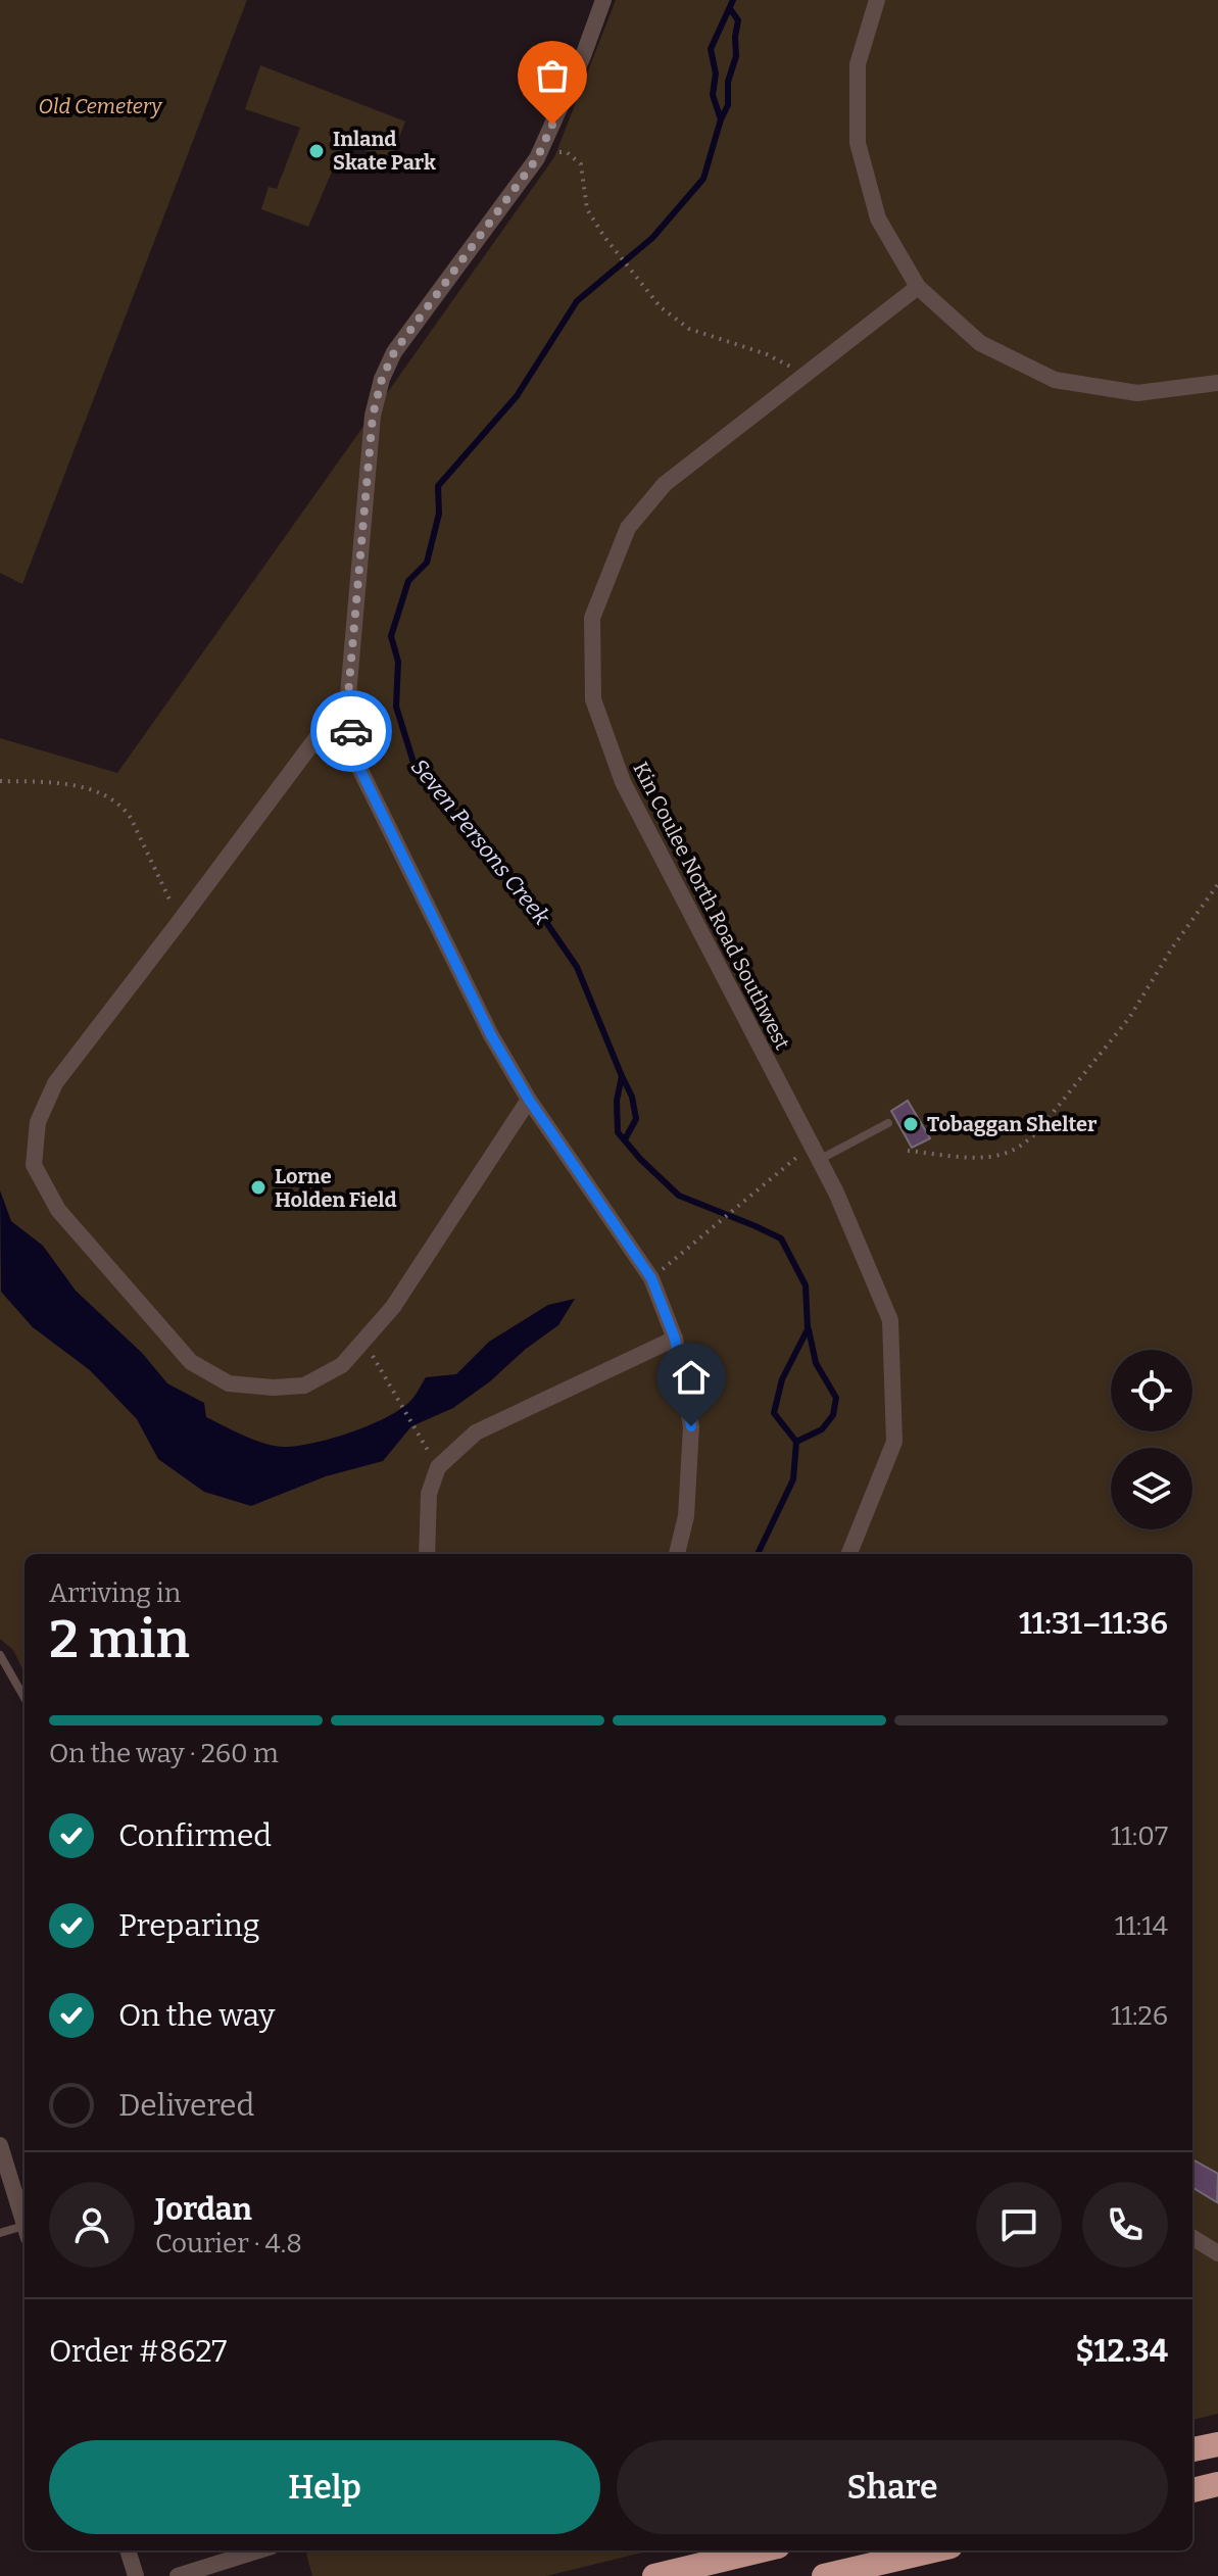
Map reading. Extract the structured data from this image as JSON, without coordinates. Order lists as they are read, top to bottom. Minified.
{"streets":{"street":["Kin Coulee North Road Southwest"]},"water":["Seven Persons Creek"],"parks":["Old Cemetery"],"places":["Inland Skate Park","Tobaggan Shelter","Lorne Holden Field"],"page":{"heading":["2 min","Arriving in","11:31–11:36"],"panel":["Jordan","Courier · 4.8","Order #8627","$12.34"],"bar":"On the way · 260 m","list":[["Confirmed","11:07"],["Preparing","11:14"],["On the way","11:26"],"Delivered"],"buttons":["Help","Share"]}}
